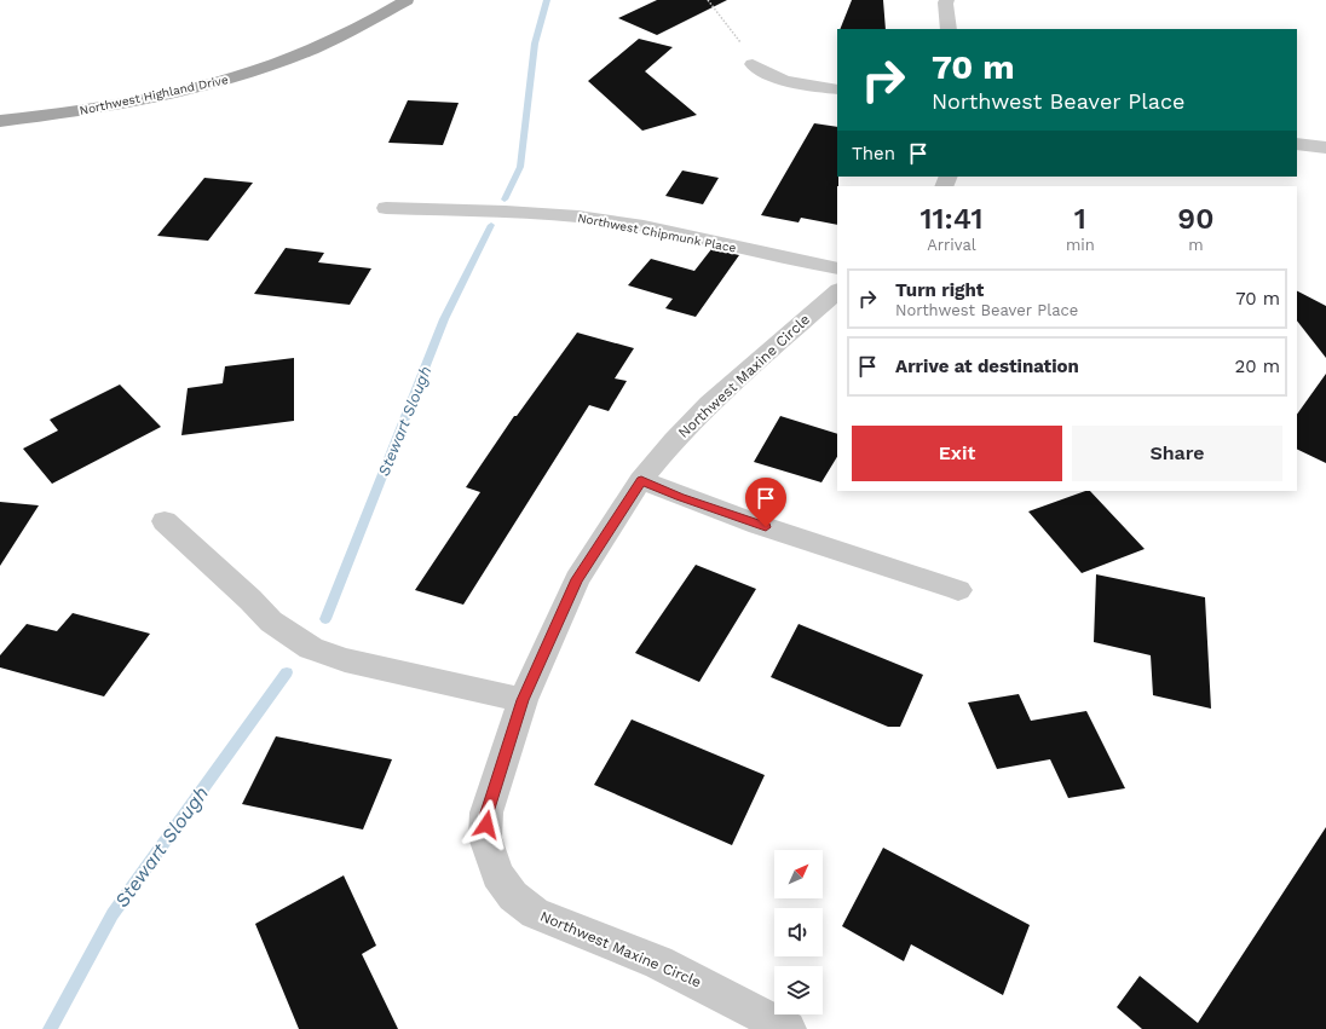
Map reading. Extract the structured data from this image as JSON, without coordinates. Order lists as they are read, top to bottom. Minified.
{"streets":{"main road":["Northwest Highland Drive"],"street":["Northwest Chipmunk Place","Northwest Maxine Circle"]},"water":["Stewart Slough"],"north":"top right","page":{"turn":["70 m","Northwest Beaver Place"],"then":"Then","eta":["11:41","Arrival","1","min","90","m"],"list":[{"name":"Turn right","note":"Northwest Beaver Place","value":"70 m"},{"name":"Arrive at destination","value":"20 m"}],"buttons":["Exit","Share"]}}
